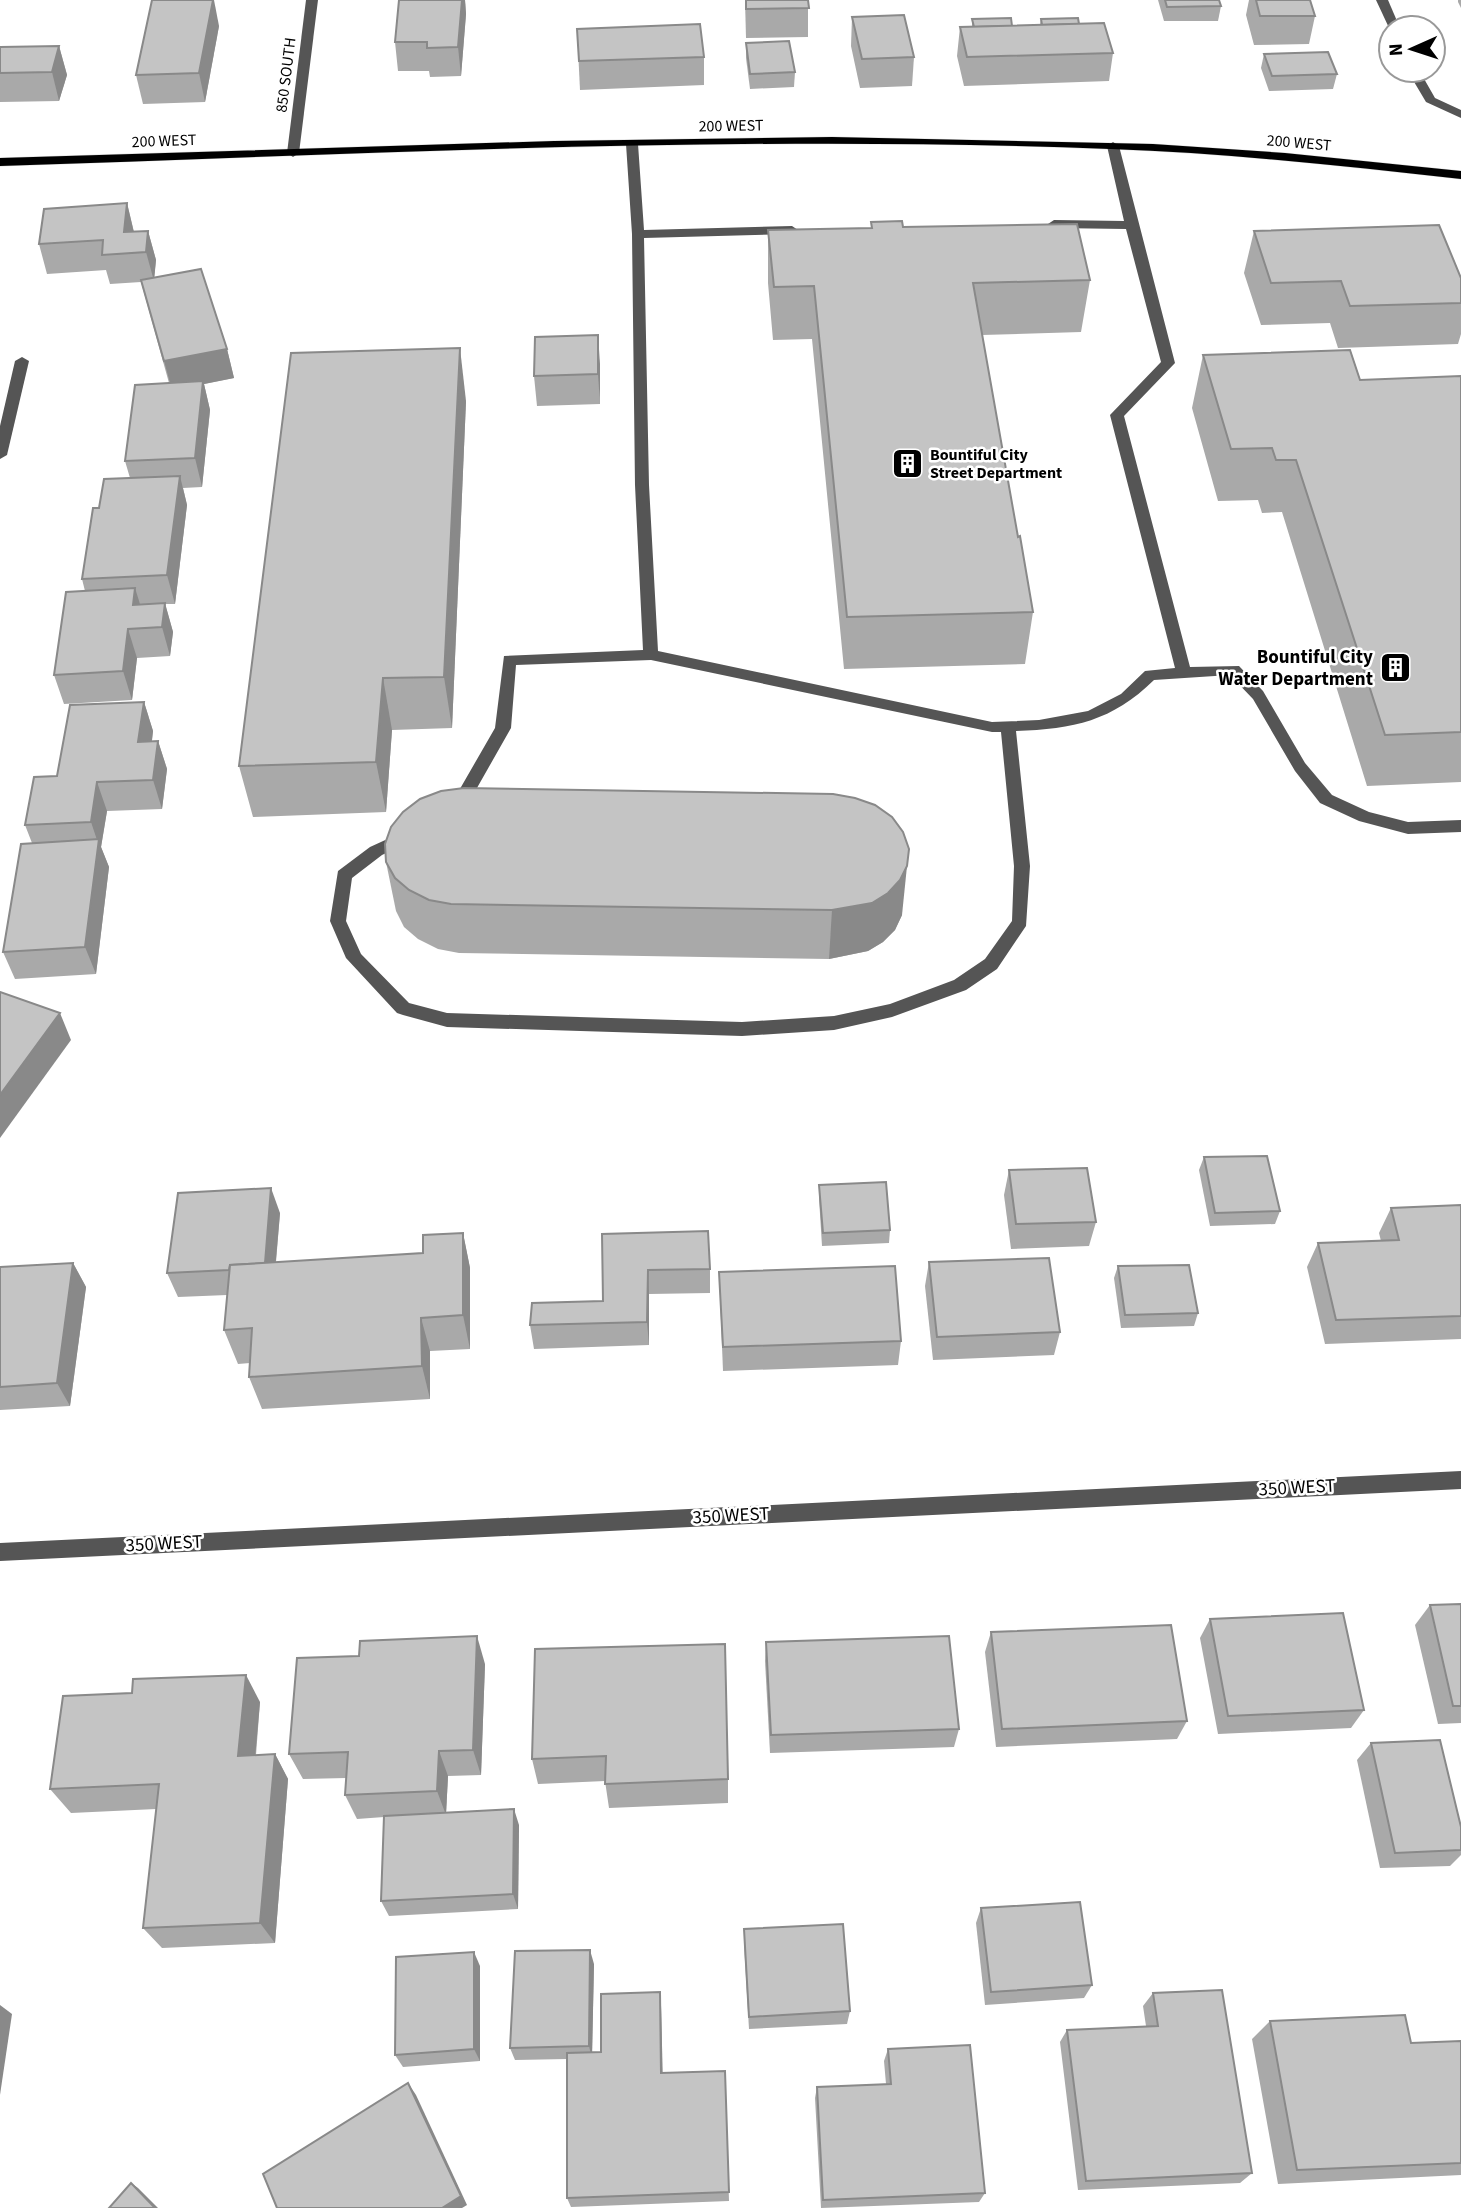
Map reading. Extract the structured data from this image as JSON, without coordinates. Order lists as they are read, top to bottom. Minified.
{"streets":{"main road":["200 WEST"],"street":["850 SOUTH","350 WEST"]},"crossings":[["850 SOUTH","200 WEST"]],"places":{"building":["Bountiful City Street Department","Bountiful City Water Department"]},"north":"left"}
